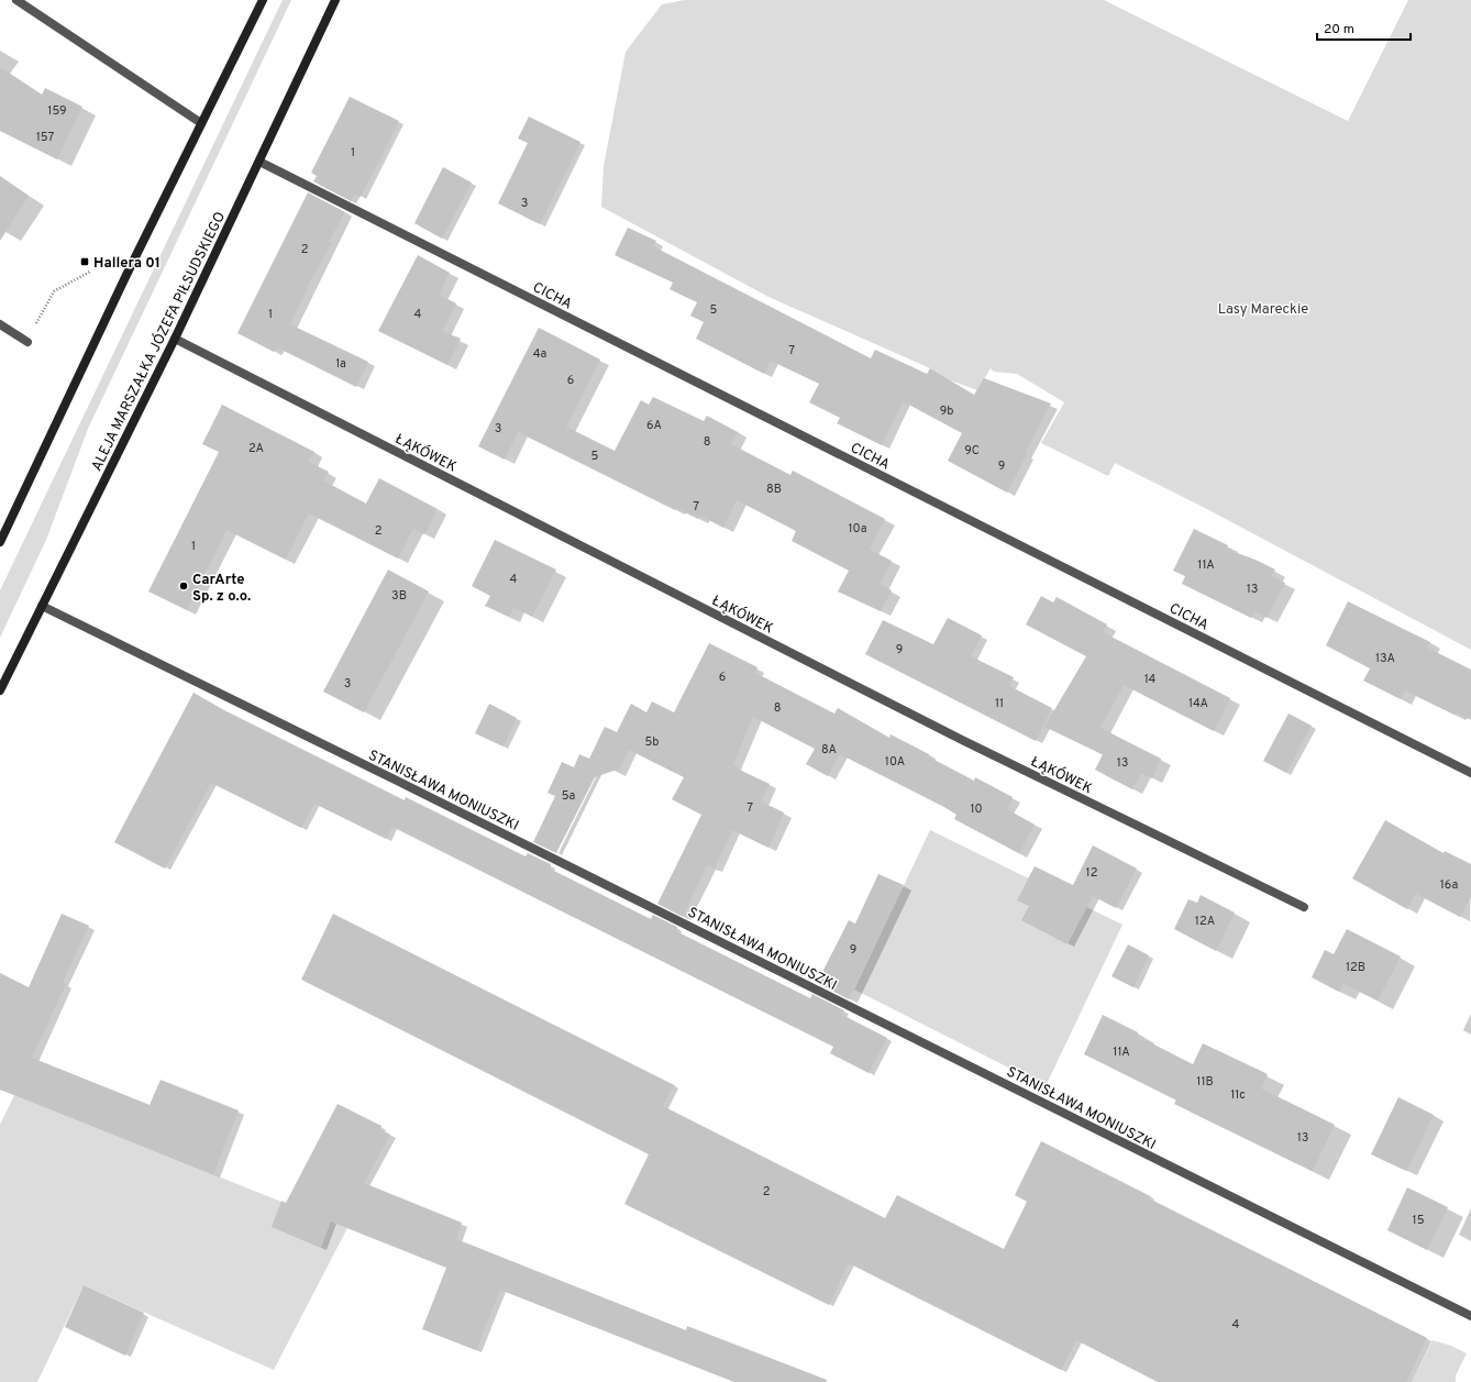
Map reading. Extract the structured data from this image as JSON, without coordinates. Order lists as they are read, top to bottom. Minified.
{"streets":{"main road":["ALEJA MARSZAŁKA JÓZEFA PIŁSUDSKIEGO"],"street":["CICHA","ŁĄKÓWEK","STANISŁAWA MONIUSZKI"]},"crossings":[["CICHA","ALEJA MARSZAŁKA JÓZEFA PIŁSUDSKIEGO"],["ALEJA MARSZAŁKA JÓZEFA PIŁSUDSKIEGO","ŁĄKÓWEK"],["ALEJA MARSZAŁKA JÓZEFA PIŁSUDSKIEGO","STANISŁAWA MONIUSZKI"]],"parks":["Lasy Mareckie"],"places":{"transit":["Hallera 01"],"other":["CarArte Sp. z o.o."]},"house_numbers":["159","157","1","3","2","5","1","4","7","4a","1a","6","9b","6A","3","8","2A","9C","5","9","8B","7","10a","2","1","11A","4","13","3B","9","13A","6","14","3","11","14A","8","5b","8A","10A","13","5a","7","10","12","16a","12A","9","12B","11A","11B","11c","13","2","15","4"],"scale_bar":"20 m"}
